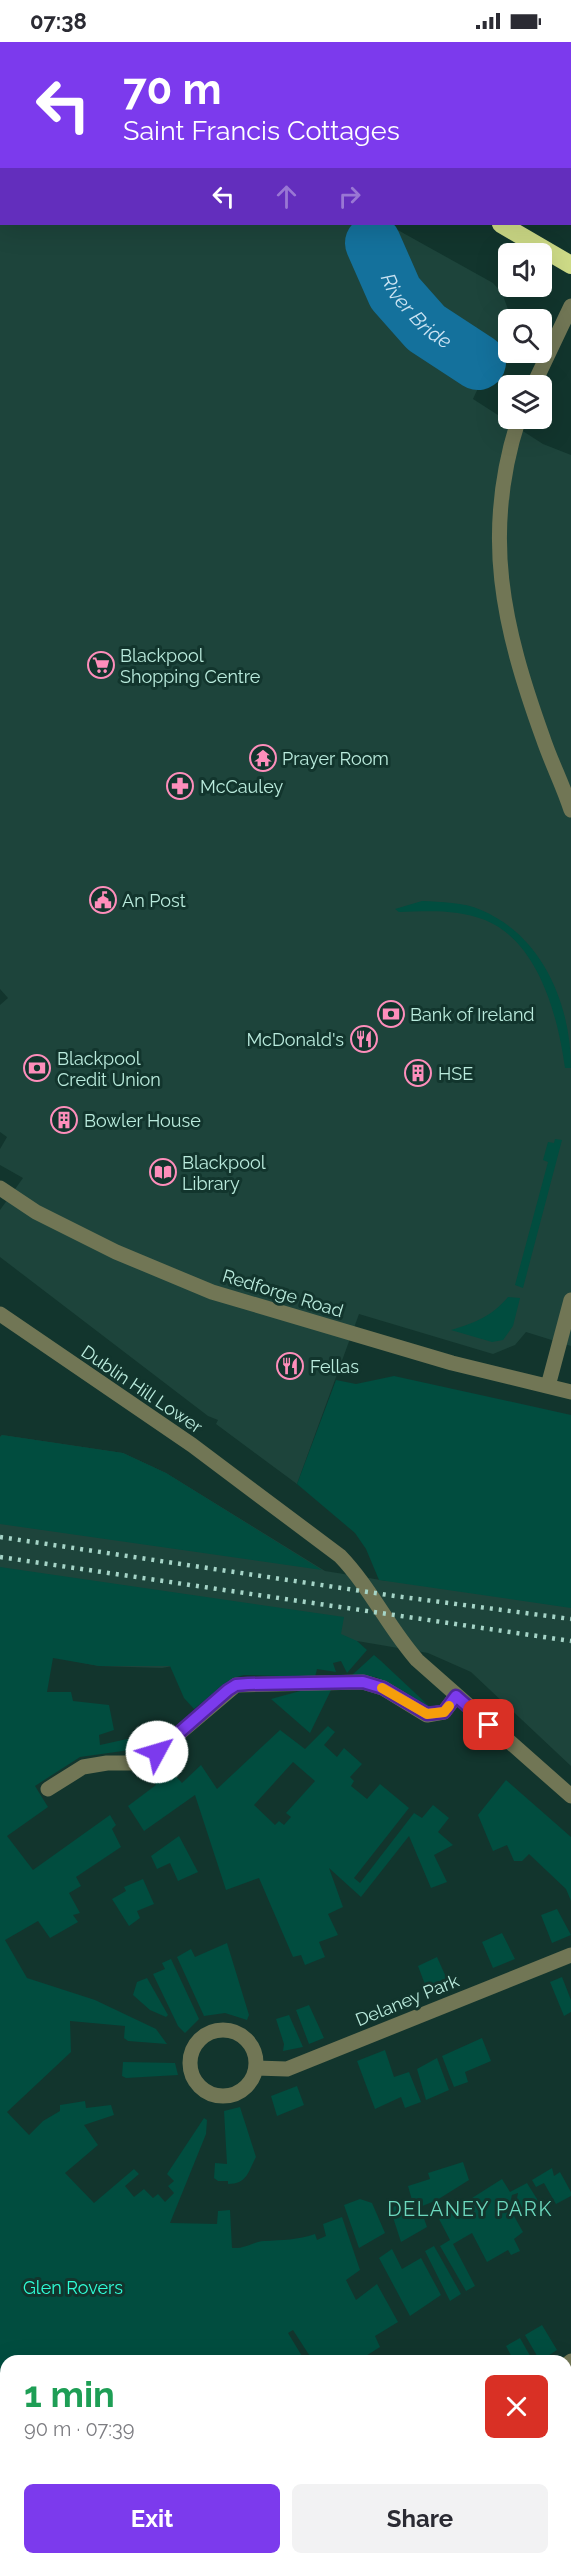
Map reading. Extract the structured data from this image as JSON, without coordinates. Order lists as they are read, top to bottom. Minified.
{"streets":{"street":["Redforge Road","Dublin Hill Lower","Delaney Park"]},"districts":["DELANEY PARK"],"water":["River Bride"],"parks":["Glen Rovers"],"places":{"supermarket":["Blackpool Shopping Centre"],"temple":["Prayer Room"],"pharmacy":["McCauley"],"public building":["An Post"],"bank":["Bank of Ireland","Blackpool Credit Union"],"restaurant":["McDonald's","Fellas"],"building":["HSE","Bowler House"],"library":["Blackpool Library"]},"page":{"status":"07:38","turn":["70 m","Saint Francis Cottages"],"heading":["1 min","90 m · 07:39"],"buttons":["Exit","Share"]}}
